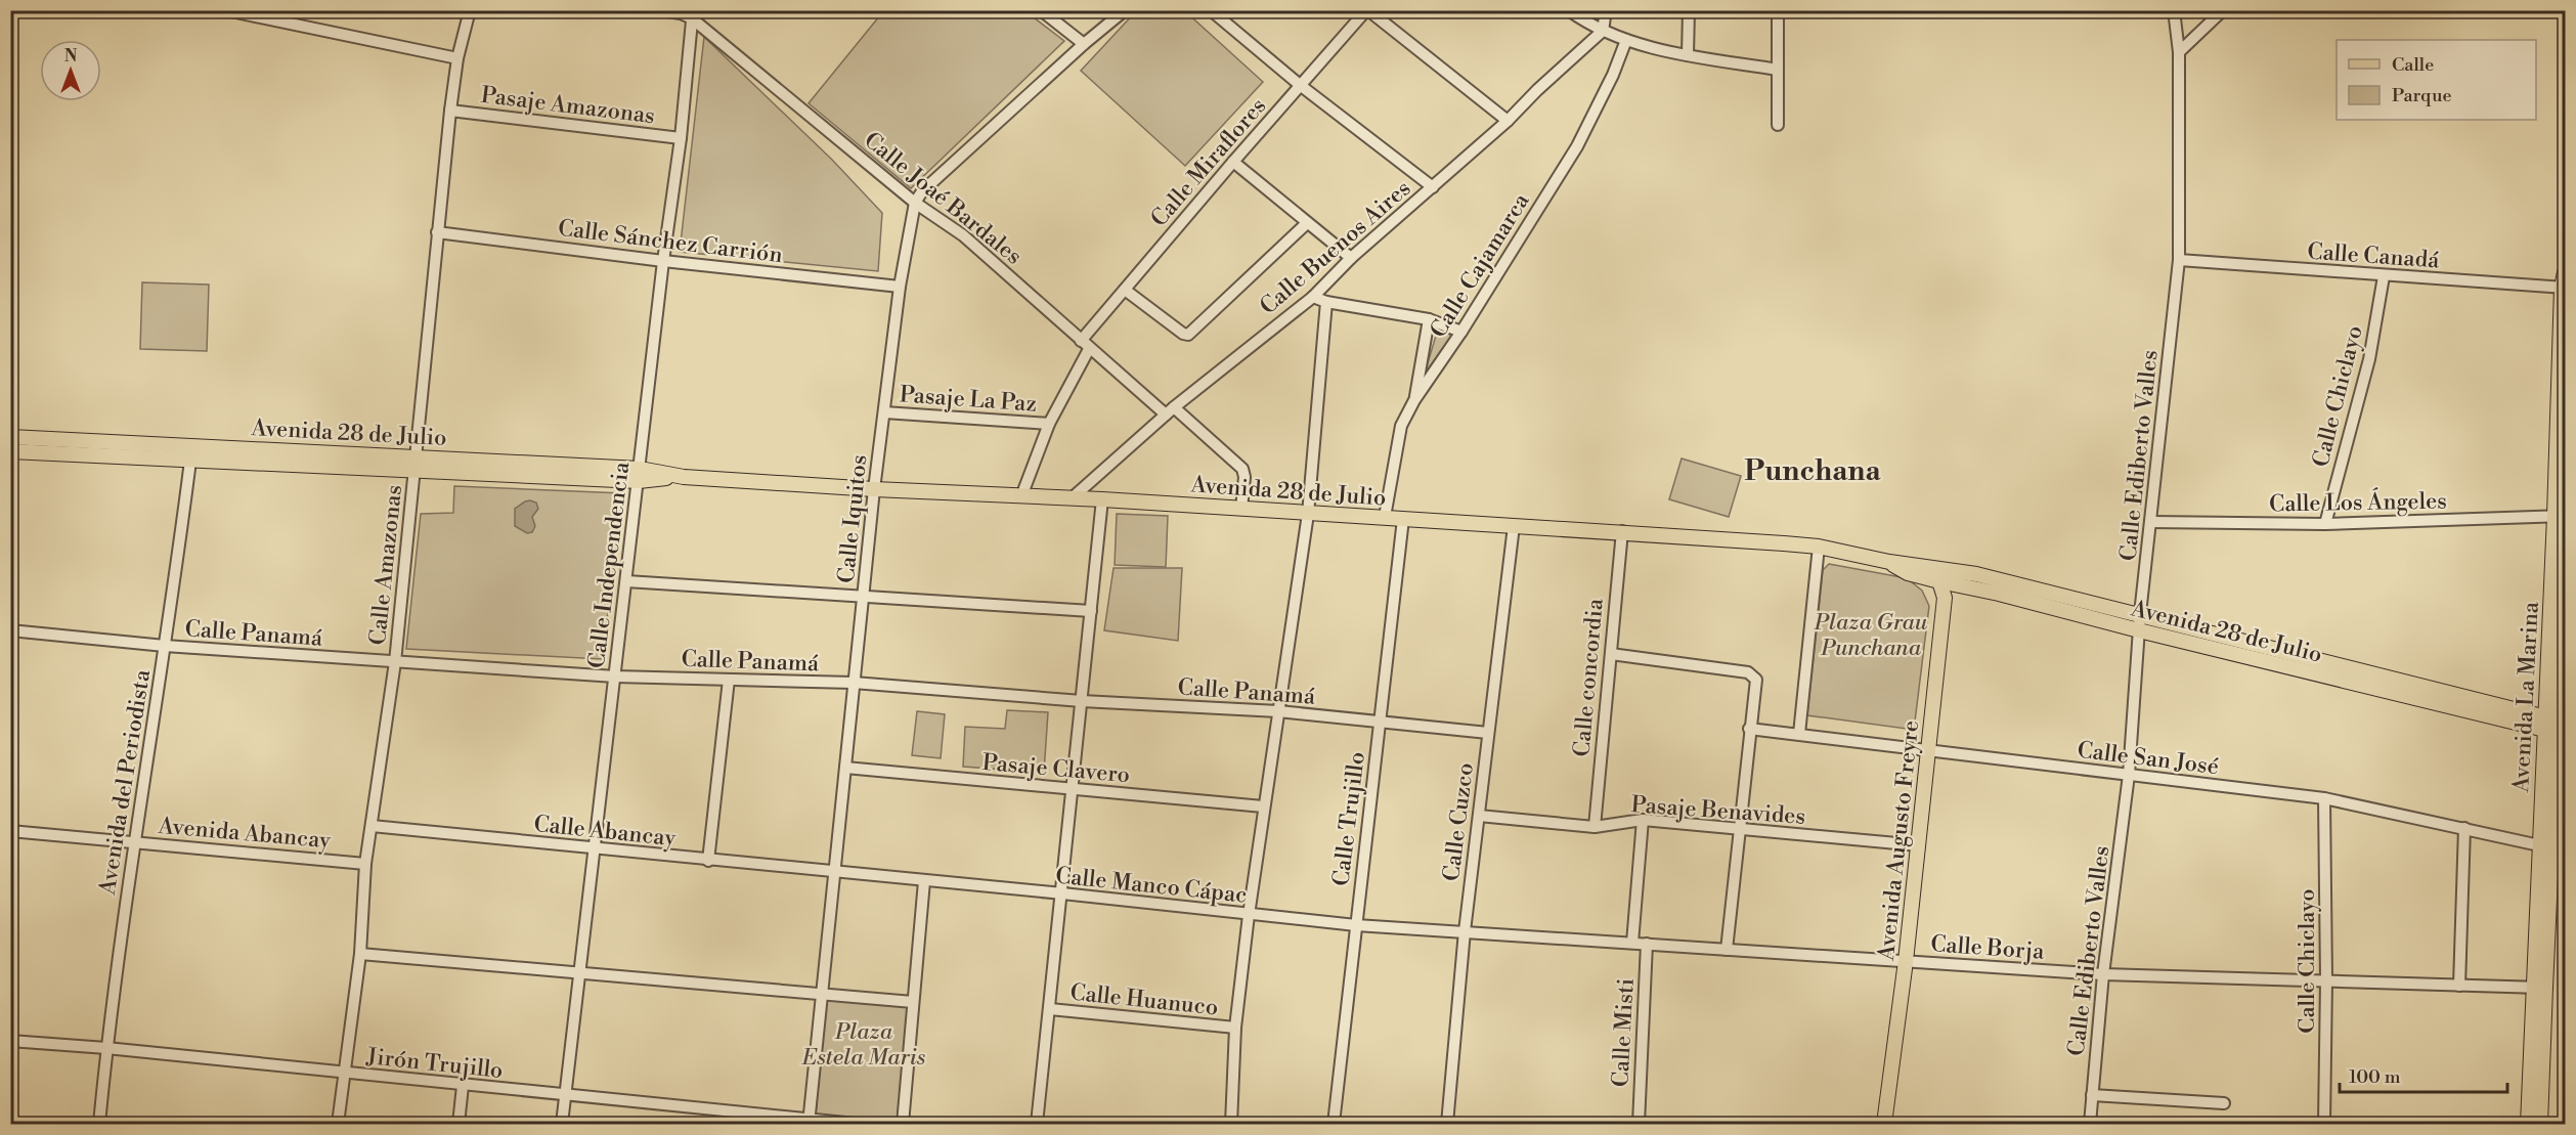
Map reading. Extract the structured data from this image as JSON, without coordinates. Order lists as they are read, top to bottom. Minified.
{"streets":{"main road":["Avenida 28 de Julio","Avenida La Marina","Avenida Augusto Freyre"],"street":["Pasaje Amazonas","Calle Miraflores","Calle Joaé Bardales","Calle Sánchez Carrión","Calle Buenos Aires","Calle Canadá","Calle Cajamarca","Calle Chiclayo","Pasaje La Paz","Calle Ediberto Valles","Calle Los Ángeles","Calle Iquitos","Calle Amazonas","Calle Independencia","Calle Panamá","Calle concordia","Calle San José","Pasaje Clavero","Avenida del Periodista","Pasaje Benavides","Calle Trujillo","Calle Cuzco","Calle Abancay","Avenida Abancay","Calle Manco Cápac","Calle Borja","Calle Huanuco","Calle Misti","Jirón Trujillo"]},"crossings":[["Pasaje Amazonas","Calle Amazonas"],["Pasaje Amazonas","Calle Independencia"],["Calle Miraflores","Calle Joaé Bardales"],["Calle Miraflores","Pasaje La Paz"],["Calle Miraflores","Avenida 28 de Julio"],["Calle Joaé Bardales","Calle Buenos Aires"],["Calle Joaé Bardales","Avenida 28 de Julio"],["Calle Joaé Bardales","Calle Iquitos"],["Calle Joaé Bardales","Calle Independencia"],["Calle Sánchez Carrión","Calle Iquitos"],["Calle Sánchez Carrión","Calle Amazonas"],["Calle Sánchez Carrión","Calle Independencia"],["Calle Buenos Aires","Avenida 28 de Julio"],["Calle Canadá","Calle Chiclayo"],["Calle Canadá","Calle Ediberto Valles"],["Calle Canadá","Avenida La Marina"],["Calle Cajamarca","Avenida 28 de Julio"],["Calle Chiclayo","Calle Los Ángeles"],["Calle Chiclayo","Calle San José"],["Calle Chiclayo","Calle Borja"],["Pasaje La Paz","Calle Iquitos"],["Avenida 28 de Julio","Calle Ediberto Valles"],["Avenida 28 de Julio","Calle Iquitos"],["Avenida 28 de Julio","Calle Amazonas"],["Avenida 28 de Julio","Calle Independencia"],["Avenida 28 de Julio","Calle concordia"],["Avenida 28 de Julio","Avenida La Marina"],["Avenida 28 de Julio","Avenida del Periodista"],["Avenida 28 de Julio","Calle Trujillo"],["Avenida 28 de Julio","Calle Cuzco"],["Avenida 28 de Julio","Avenida Augusto Freyre"],["Calle Ediberto Valles","Calle Los Ángeles"],["Calle Ediberto Valles","Calle San José"],["Calle Ediberto Valles","Calle Borja"],["Calle Los Ángeles","Avenida La Marina"],["Calle Iquitos","Calle Panamá"],["Calle Iquitos","Pasaje Clavero"],["Calle Iquitos","Calle Abancay"],["Calle Iquitos","Calle Manco Cápac"],["Calle Iquitos","Jirón Trujillo"],["Calle Amazonas","Calle Panamá"],["Calle Amazonas","Calle Abancay"],["Calle Amazonas","Avenida Abancay"],["Calle Amazonas","Jirón Trujillo"],["Calle Independencia","Calle Panamá"],["Calle Independencia","Calle Abancay"],["Calle Independencia","Jirón Trujillo"],["Calle Panamá","Avenida del Periodista"],["Calle Panamá","Calle Trujillo"],["Calle Panamá","Calle Cuzco"],["Calle concordia","Pasaje Benavides"],["Avenida La Marina","Calle San José"],["Avenida La Marina","Calle Borja"],["Calle San José","Avenida Augusto Freyre"],["Avenida del Periodista","Avenida Abancay"],["Avenida del Periodista","Jirón Trujillo"],["Pasaje Benavides","Calle Cuzco"],["Pasaje Benavides","Avenida Augusto Freyre"],["Calle Trujillo","Calle Manco Cápac"],["Calle Cuzco","Calle Manco Cápac"],["Calle Cuzco","Calle Borja"],["Calle Abancay","Calle Manco Cápac"],["Avenida Augusto Freyre","Calle Borja"],["Calle Manco Cápac","Calle Borja"],["Calle Borja","Calle Misti"]],"districts":["Punchana"],"parks":["Plaza Grau Punchana","Plaza Estela Maris"],"legend":["Calle","Parque"],"scale_bar":"100 m","north":"top"}
